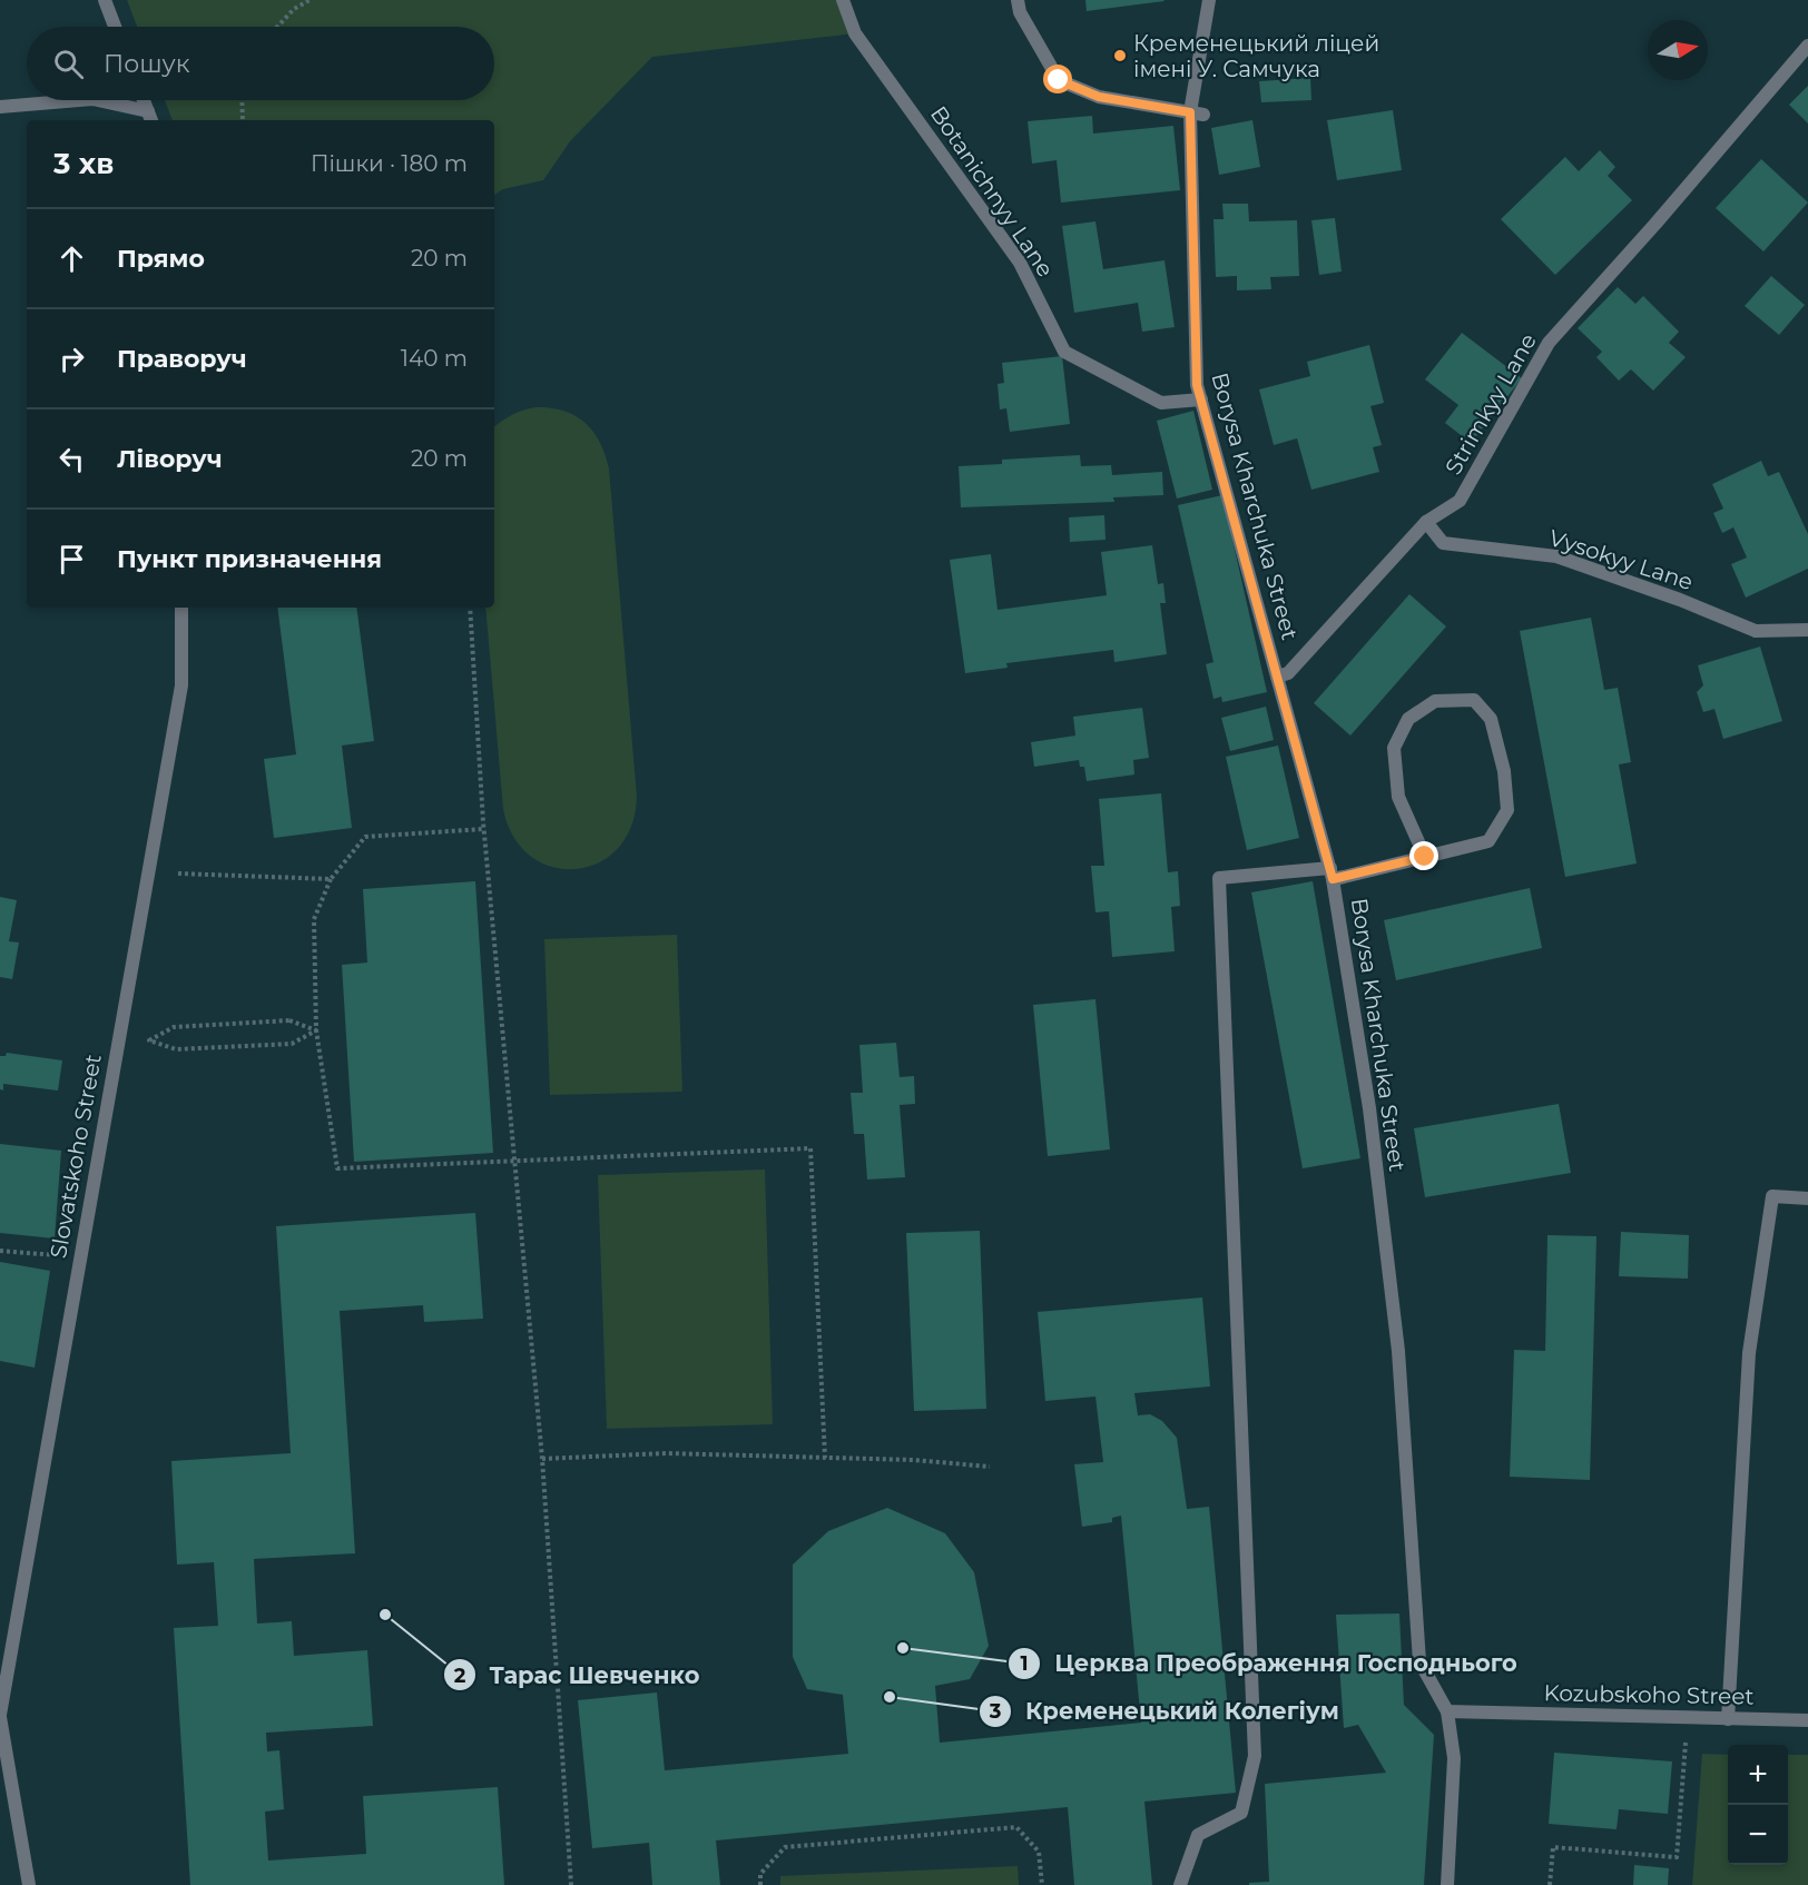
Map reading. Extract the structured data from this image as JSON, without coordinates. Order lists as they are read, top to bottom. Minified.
{"streets":{"street":["Botanichnyy Lane","Strimkyy Lane","Borysa Kharchuka Street","Vysokyy Lane","Slovatskoho Street","Kozubskoho Street"]},"crossings":[["Botanichnyy Lane","Borysa Kharchuka Street"],["Strimkyy Lane","Borysa Kharchuka Street"],["Strimkyy Lane","Vysokyy Lane"],["Borysa Kharchuka Street","Kozubskoho Street"]],"places":["Кременецький ліцей імені У. Самчука","Тарас Шевченко","Церква Преображення Господнього","Кременецький Колегіум"],"north":"right","page":{"search":"Пошук","heading":["3 хв","Пішки · 180 m"],"list":[["Прямо","20 m"],["Праворуч","140 m"],["Ліворуч","20 m"],"Пункт призначення"],"map_buttons":["+","−"]}}
